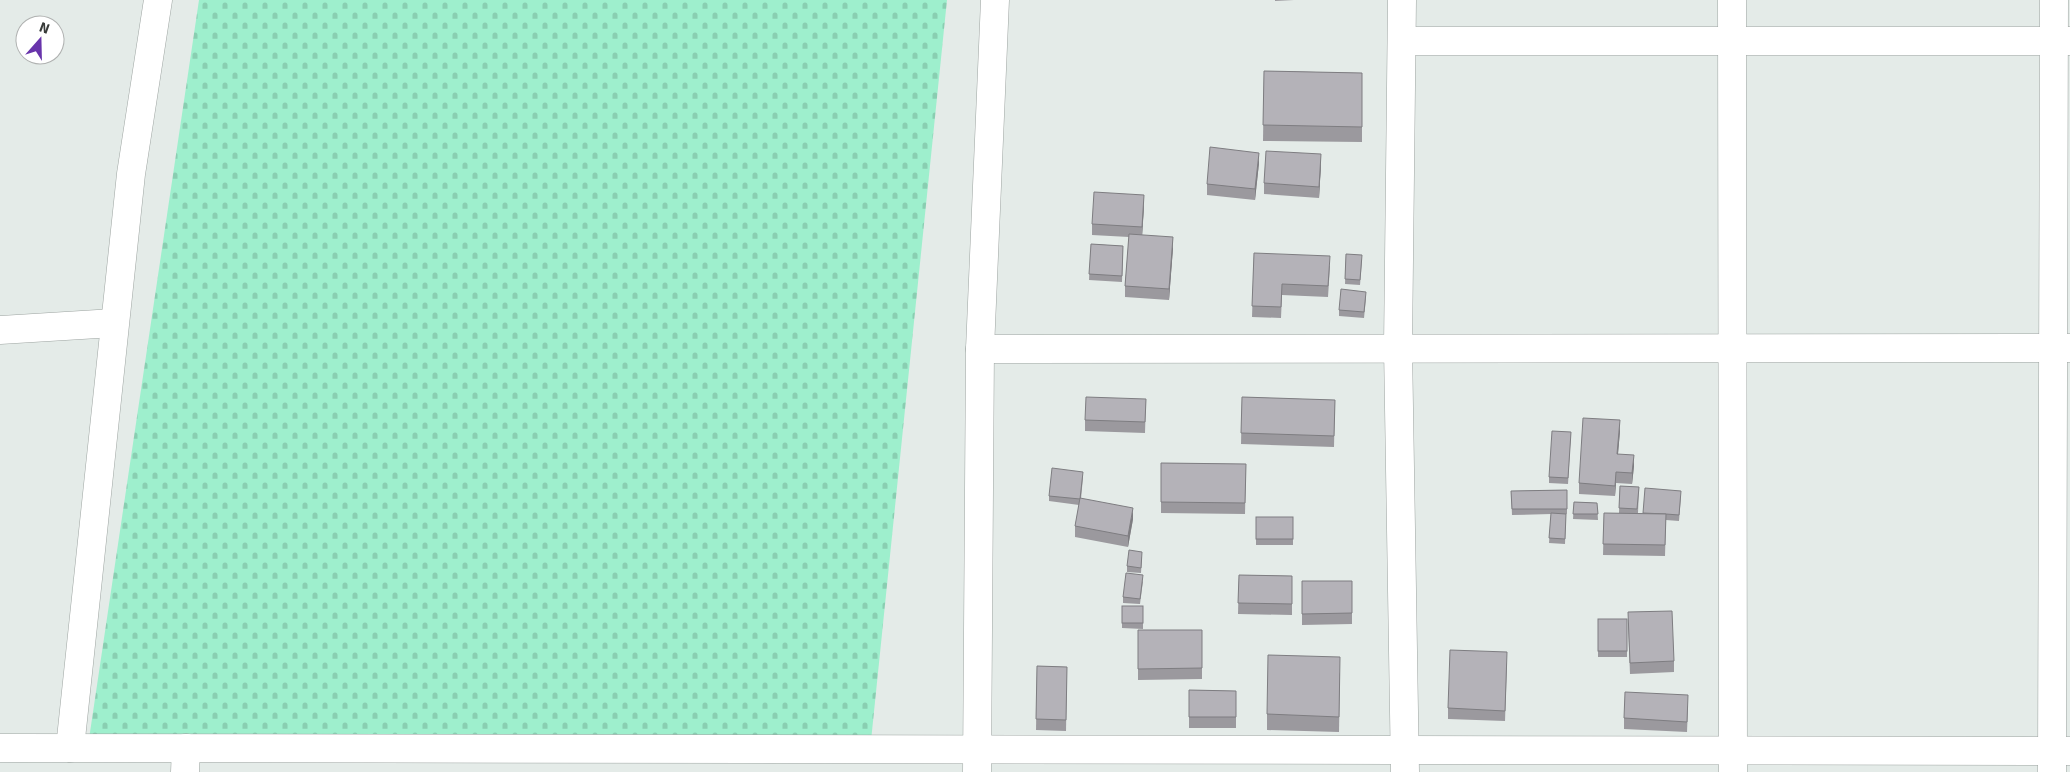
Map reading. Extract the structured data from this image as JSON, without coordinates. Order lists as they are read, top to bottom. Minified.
{"north":"top"}
